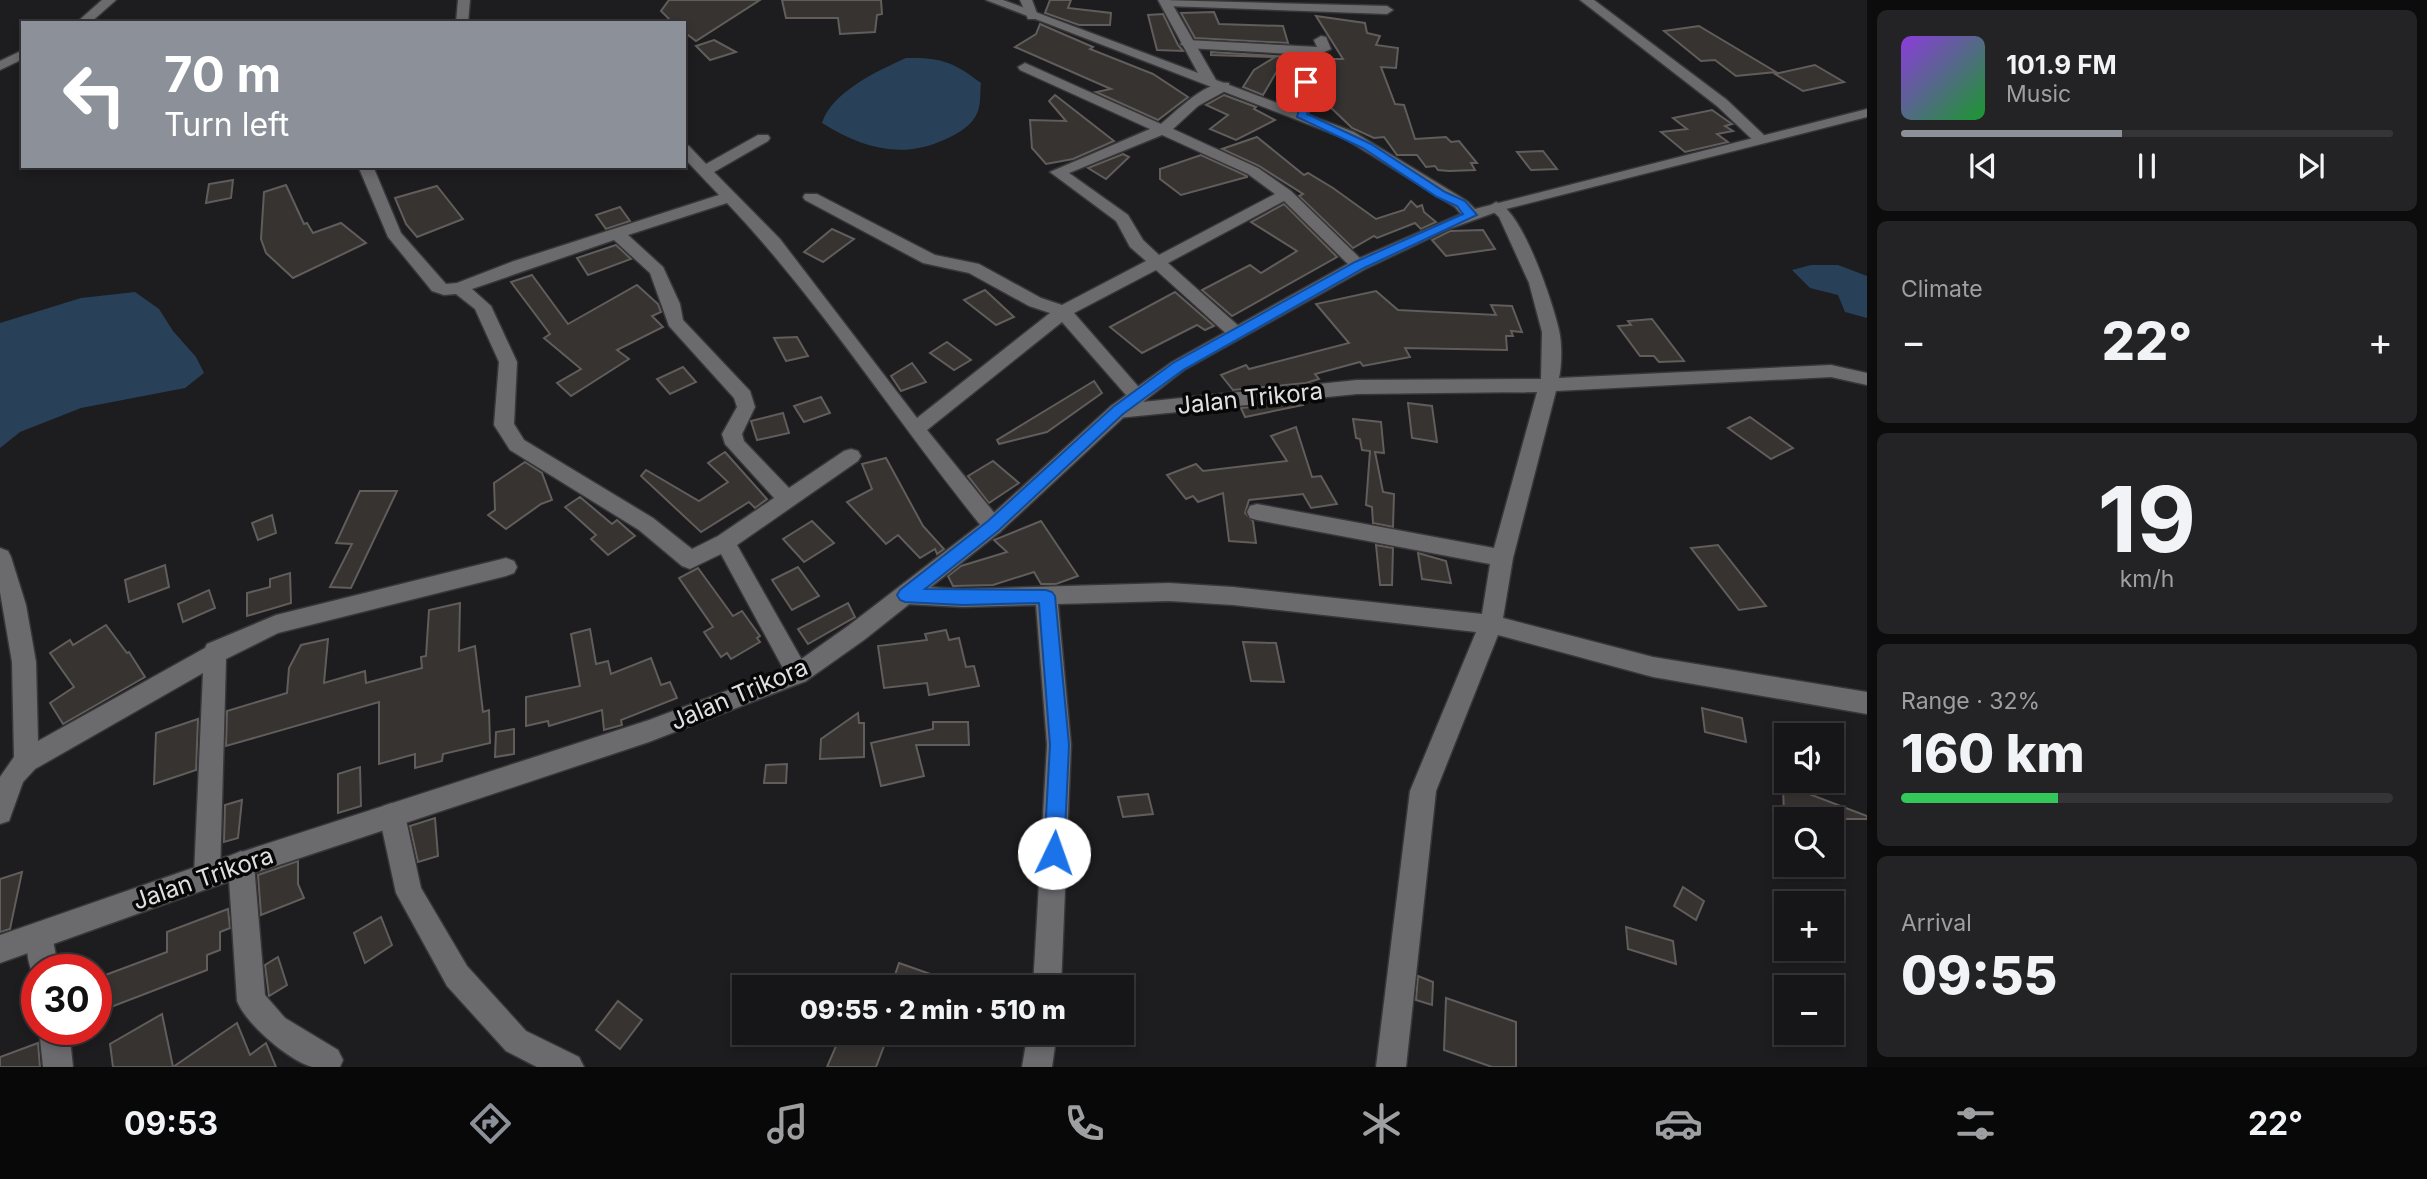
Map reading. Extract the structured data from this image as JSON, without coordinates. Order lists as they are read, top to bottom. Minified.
{"streets":{"street":["Jalan Trikora"]},"page":{"turn":["70 m","Turn left"],"song":["101.9 FM","Music"],"tile":["Climate",["19","km/h"],["Range · 32%","160 km"],["Arrival","09:55"]],"heat":["−","22°","+"],"map_buttons":["+","−"],"limit":"30","trip":"09:55 · 2 min · 510 m","tabs":["09:53","22°"]}}
